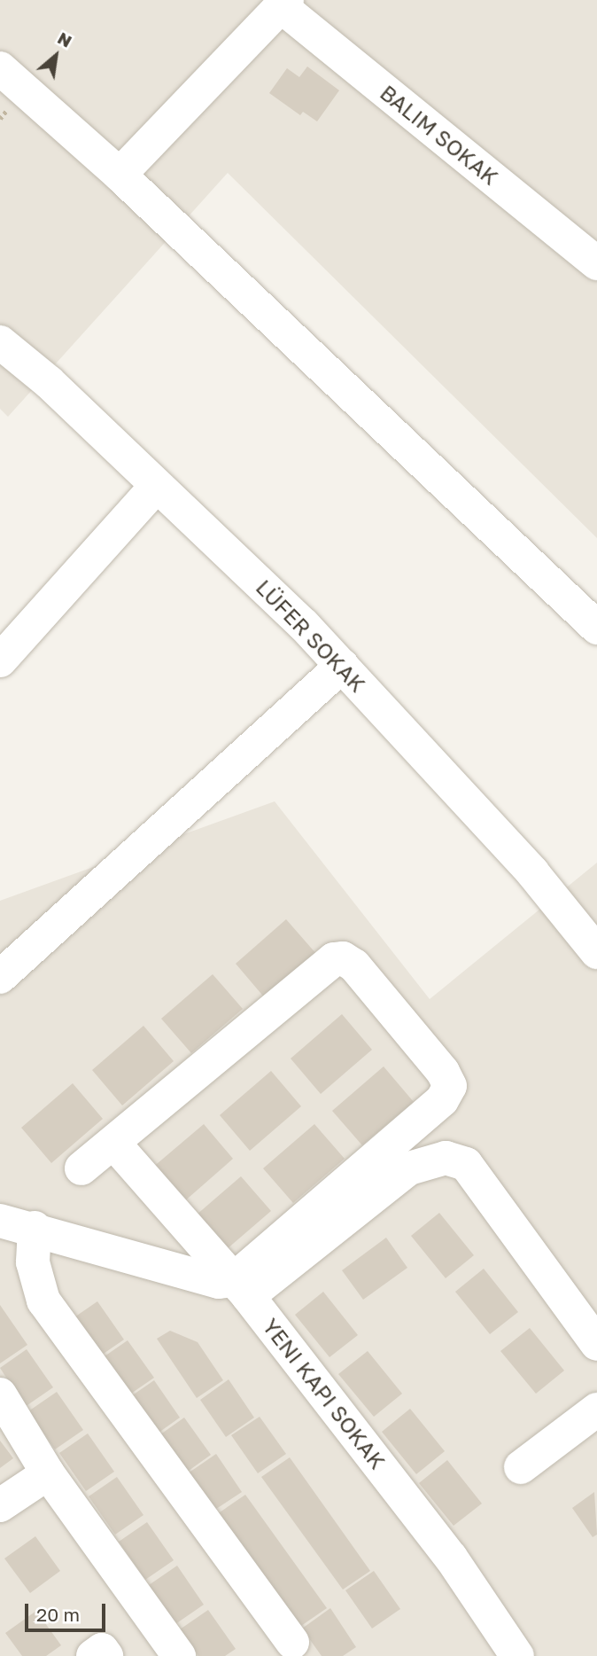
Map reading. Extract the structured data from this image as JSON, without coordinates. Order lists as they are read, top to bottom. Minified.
{"streets":{"street":["LÜFER SOKAK"]},"scale_bar":"20 m","north":"top right"}
